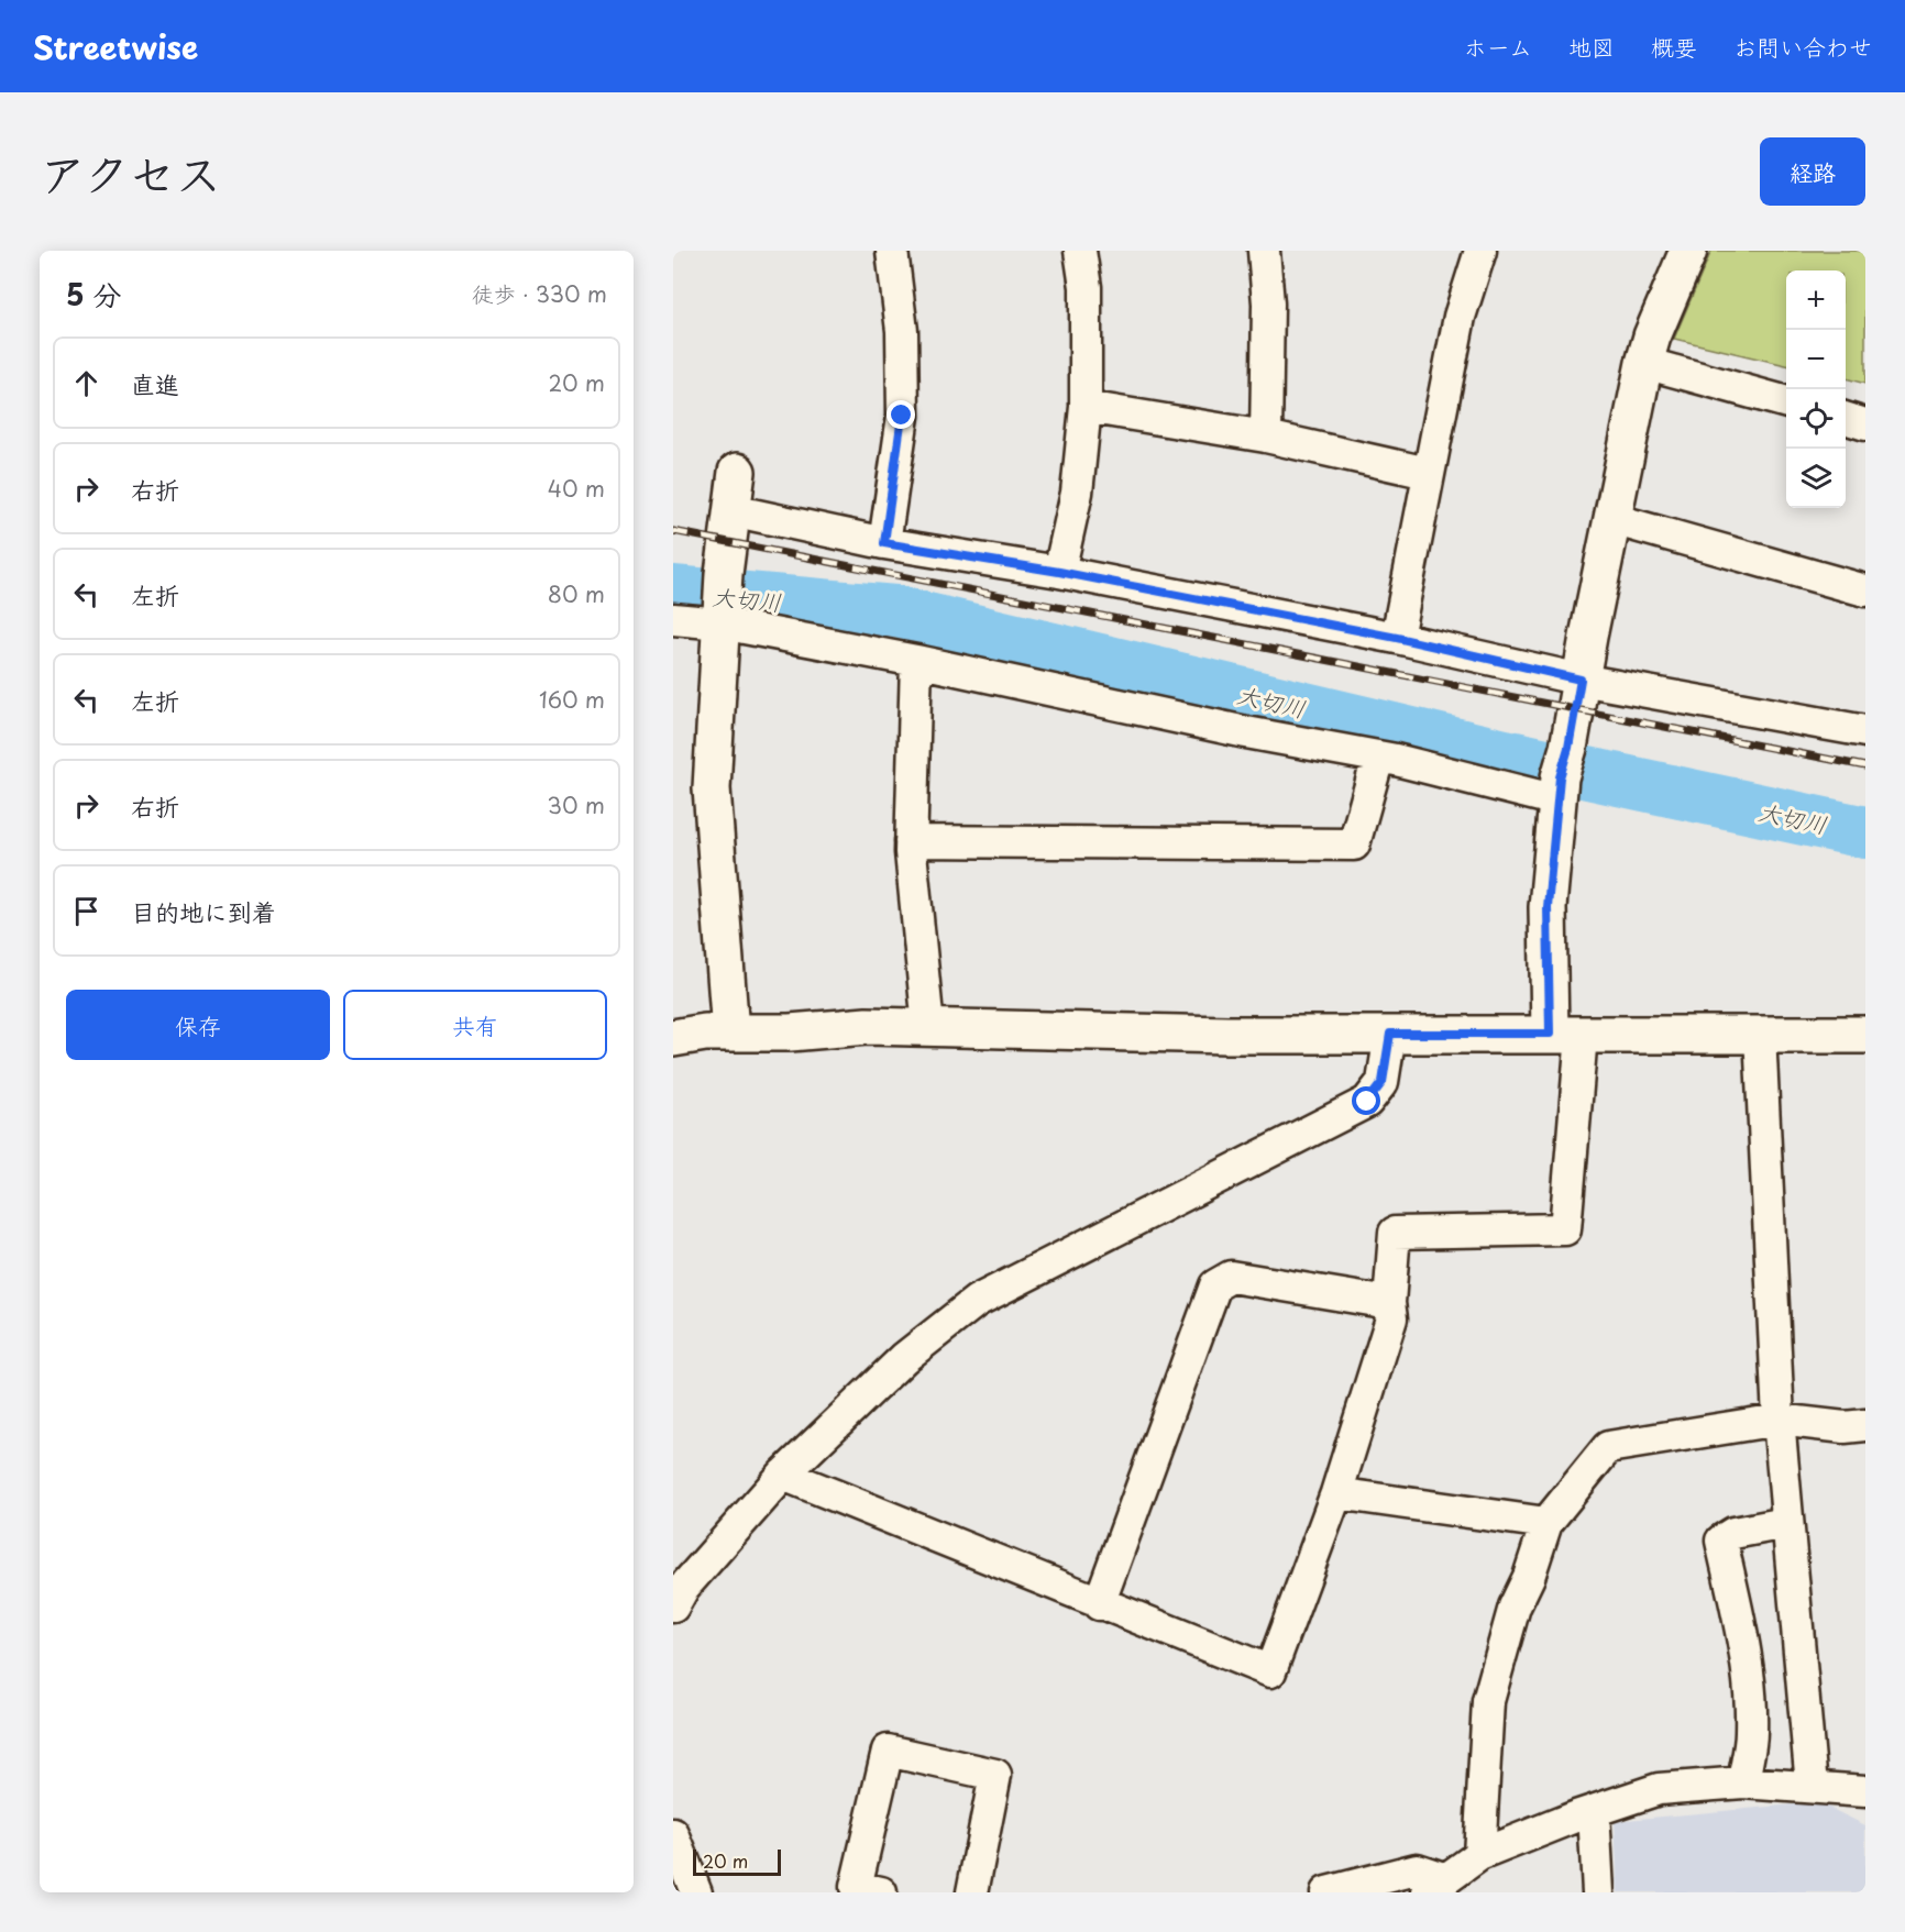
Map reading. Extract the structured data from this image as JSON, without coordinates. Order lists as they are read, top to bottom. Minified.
{"water":["大切川"],"scale_bar":"20 m","page":{"header":"Streetwise","nav":["ホーム","地図","概要","お問い合わせ"],"title":"アクセス","buttons":["経路",["保存","共有"]],"heading":["5 分","徒歩 · 330 m"],"map_buttons":["+","−"],"list":[["直進","20 m"],["右折","40 m"],["左折","80 m"],["左折","160 m"],["右折","30 m"],"目的地に到着"],"scale":"20 m"}}
